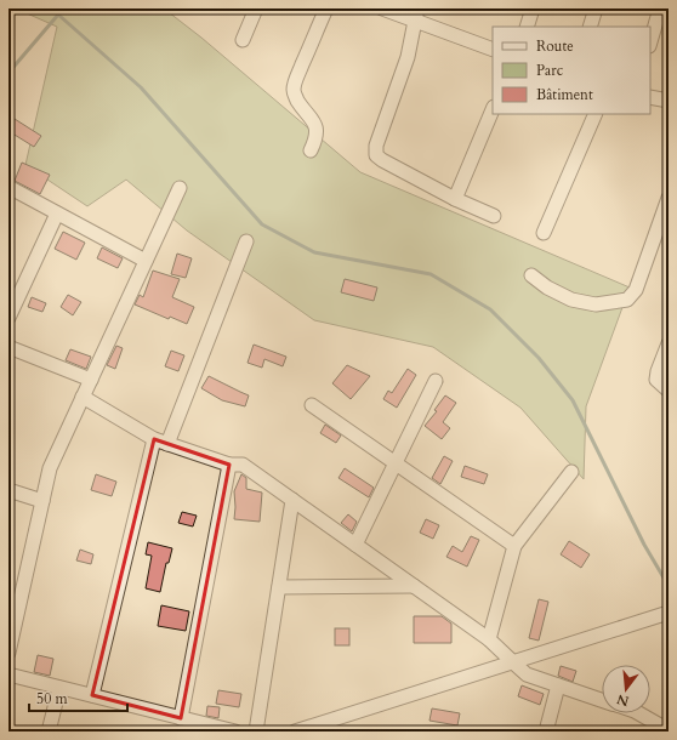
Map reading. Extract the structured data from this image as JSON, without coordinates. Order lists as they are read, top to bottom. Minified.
{"legend":["Route","Parc","Bâtiment"],"scale_bar":"50 m","north":"bottom"}
